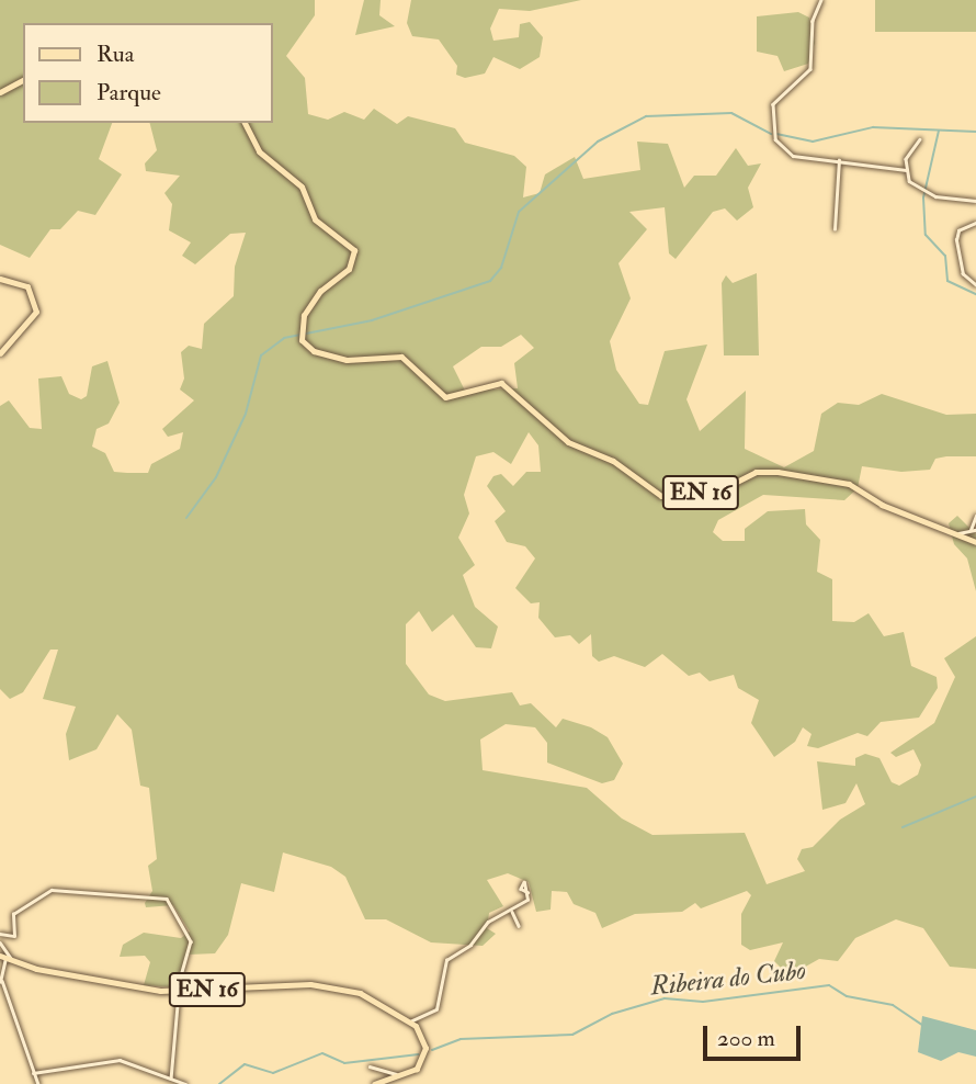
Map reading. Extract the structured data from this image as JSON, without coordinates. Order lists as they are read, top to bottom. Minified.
{"streets":{"main road":["EN 16"]},"water":["Ribeira do Cubo"],"legend":["Rua","Parque"],"scale_bar":"200 m"}
